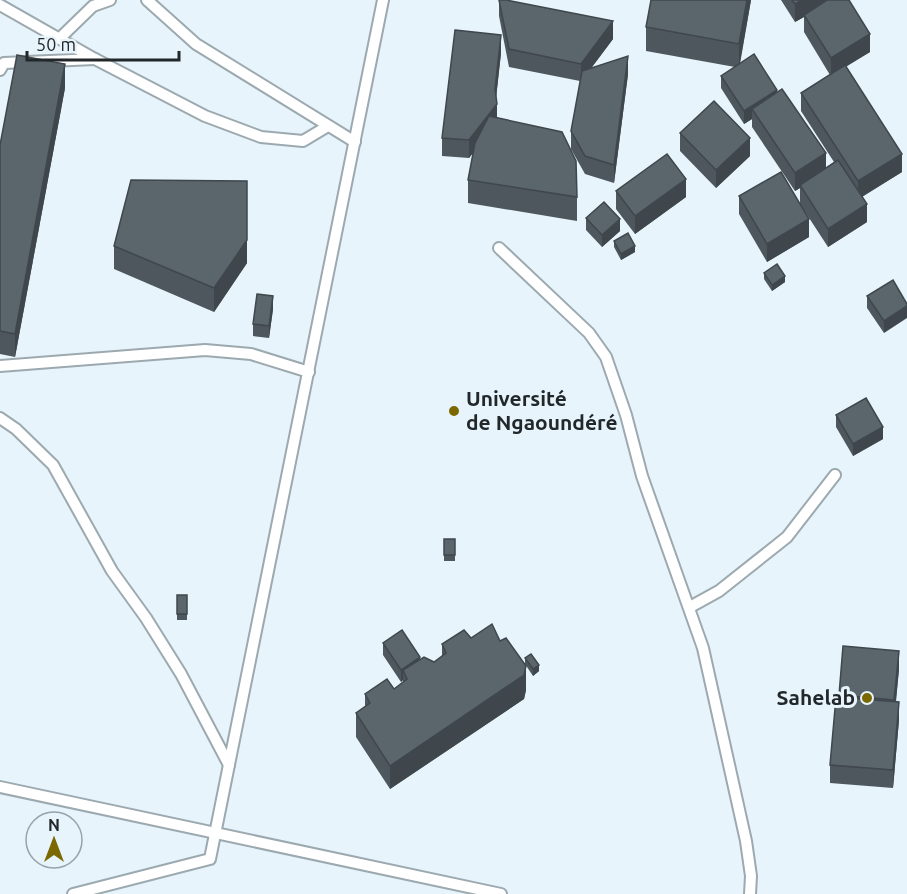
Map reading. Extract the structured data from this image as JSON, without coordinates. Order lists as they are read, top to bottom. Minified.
{"places":["Université de Ngaoundéré","Sahelab"],"scale_bar":"50 m","north":"top"}
